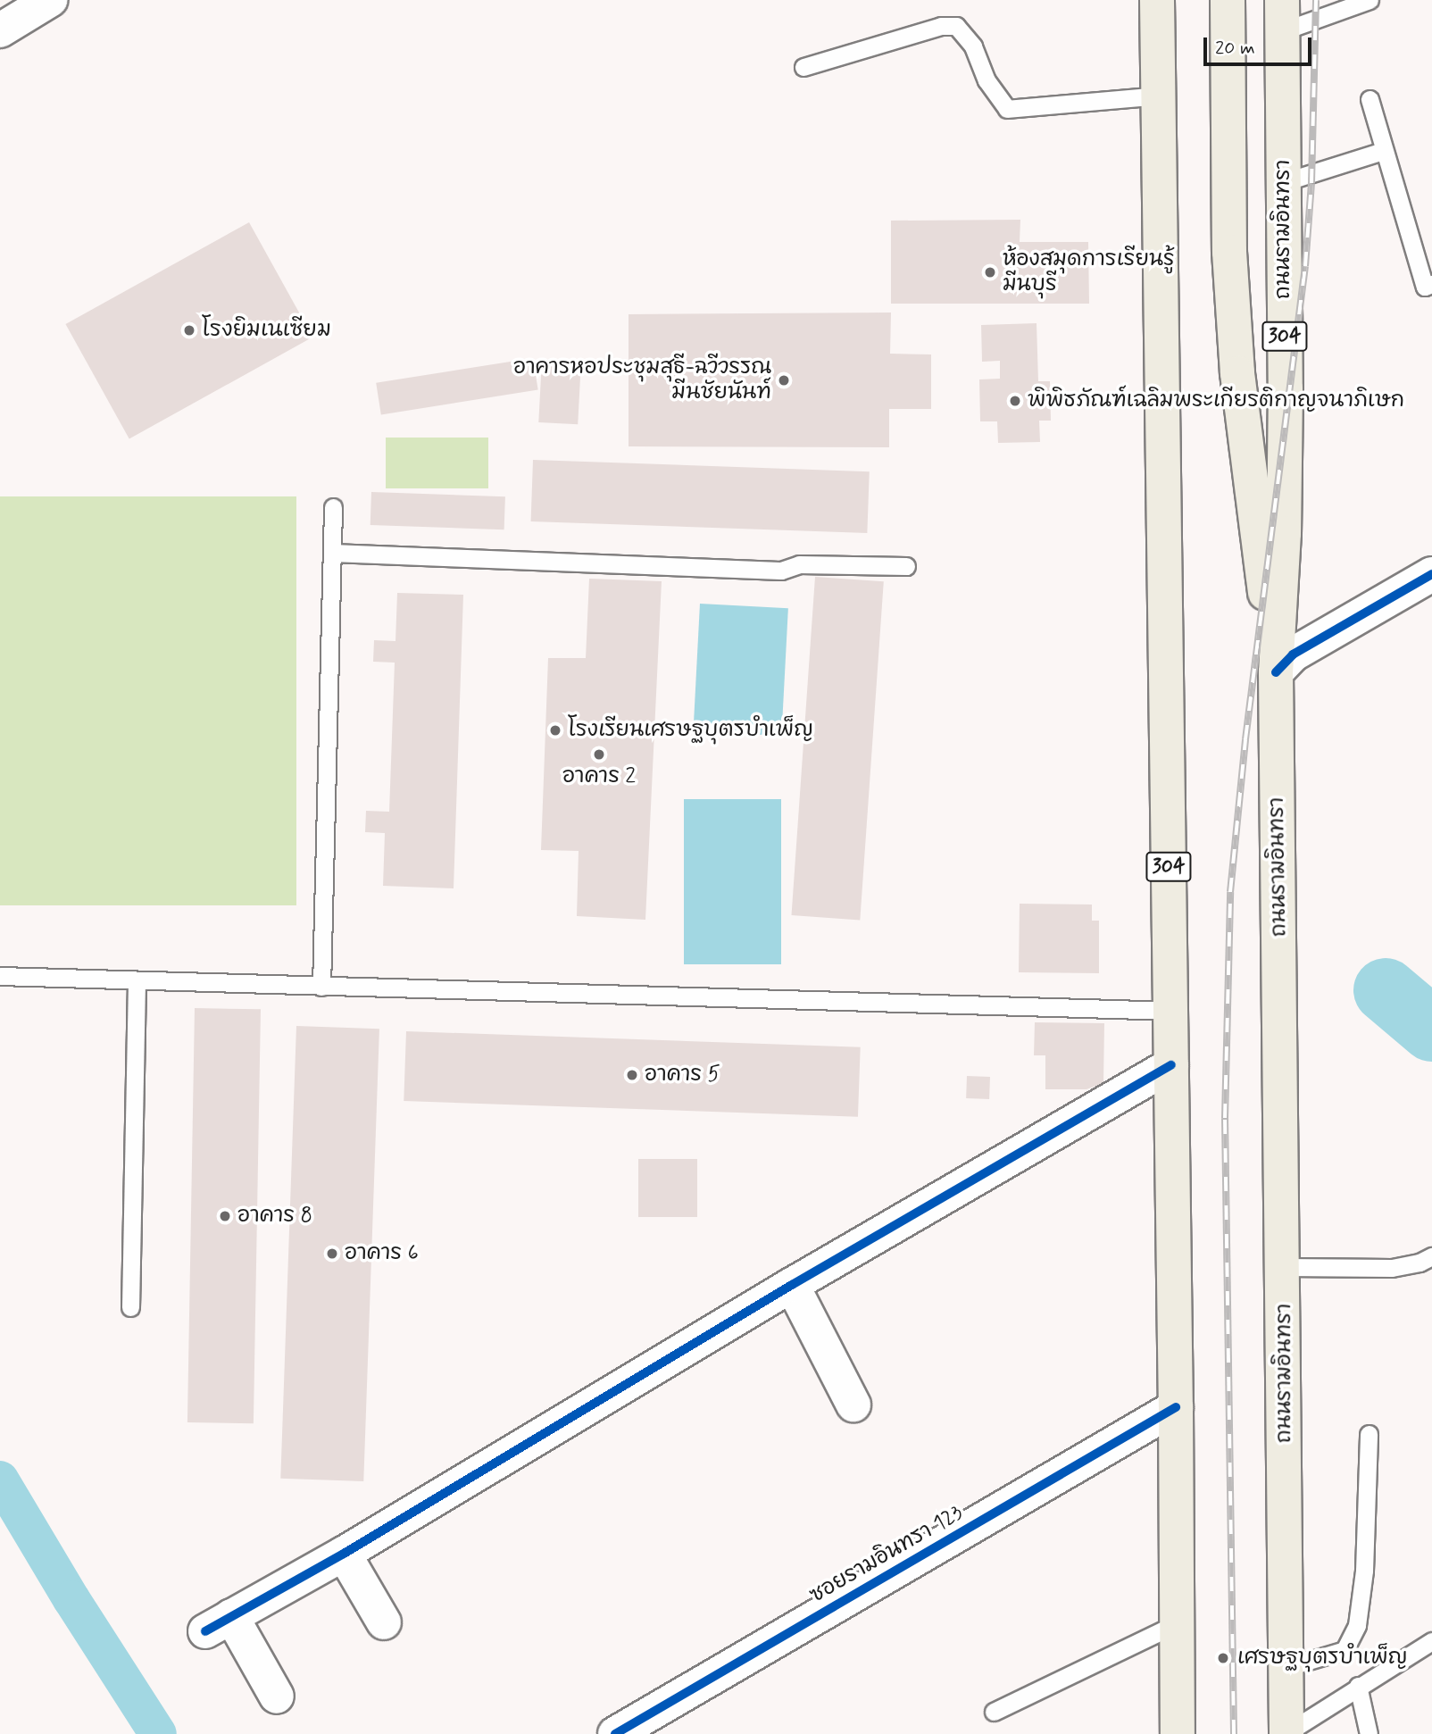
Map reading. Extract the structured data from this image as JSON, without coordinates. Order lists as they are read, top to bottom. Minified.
{"streets":{"highway":["ถนนรามอินทรา","304"],"street":["ซอยรามอินทรา 123"]},"crossings":[["304","ซอยรามอินทรา 123"]],"places":["ห้องสมุดการเรียนรู้ มีนบุรี","โรงยิมเนเซียม","อาคารหอประชุมสุธี-ฉวีวรรณ มีนชัยนันท์","พิพิธภัณฑ์เฉลิมพระเกียรติกาญจนาภิเษก","โรงเรียนเศรษฐบุตรบำเพ็ญ","อาคาร 2","อาคาร 5","อาคาร 8","อาคาร 6","เศรษฐบุตรบำเพ็ญ"],"scale_bar":"20 m"}
